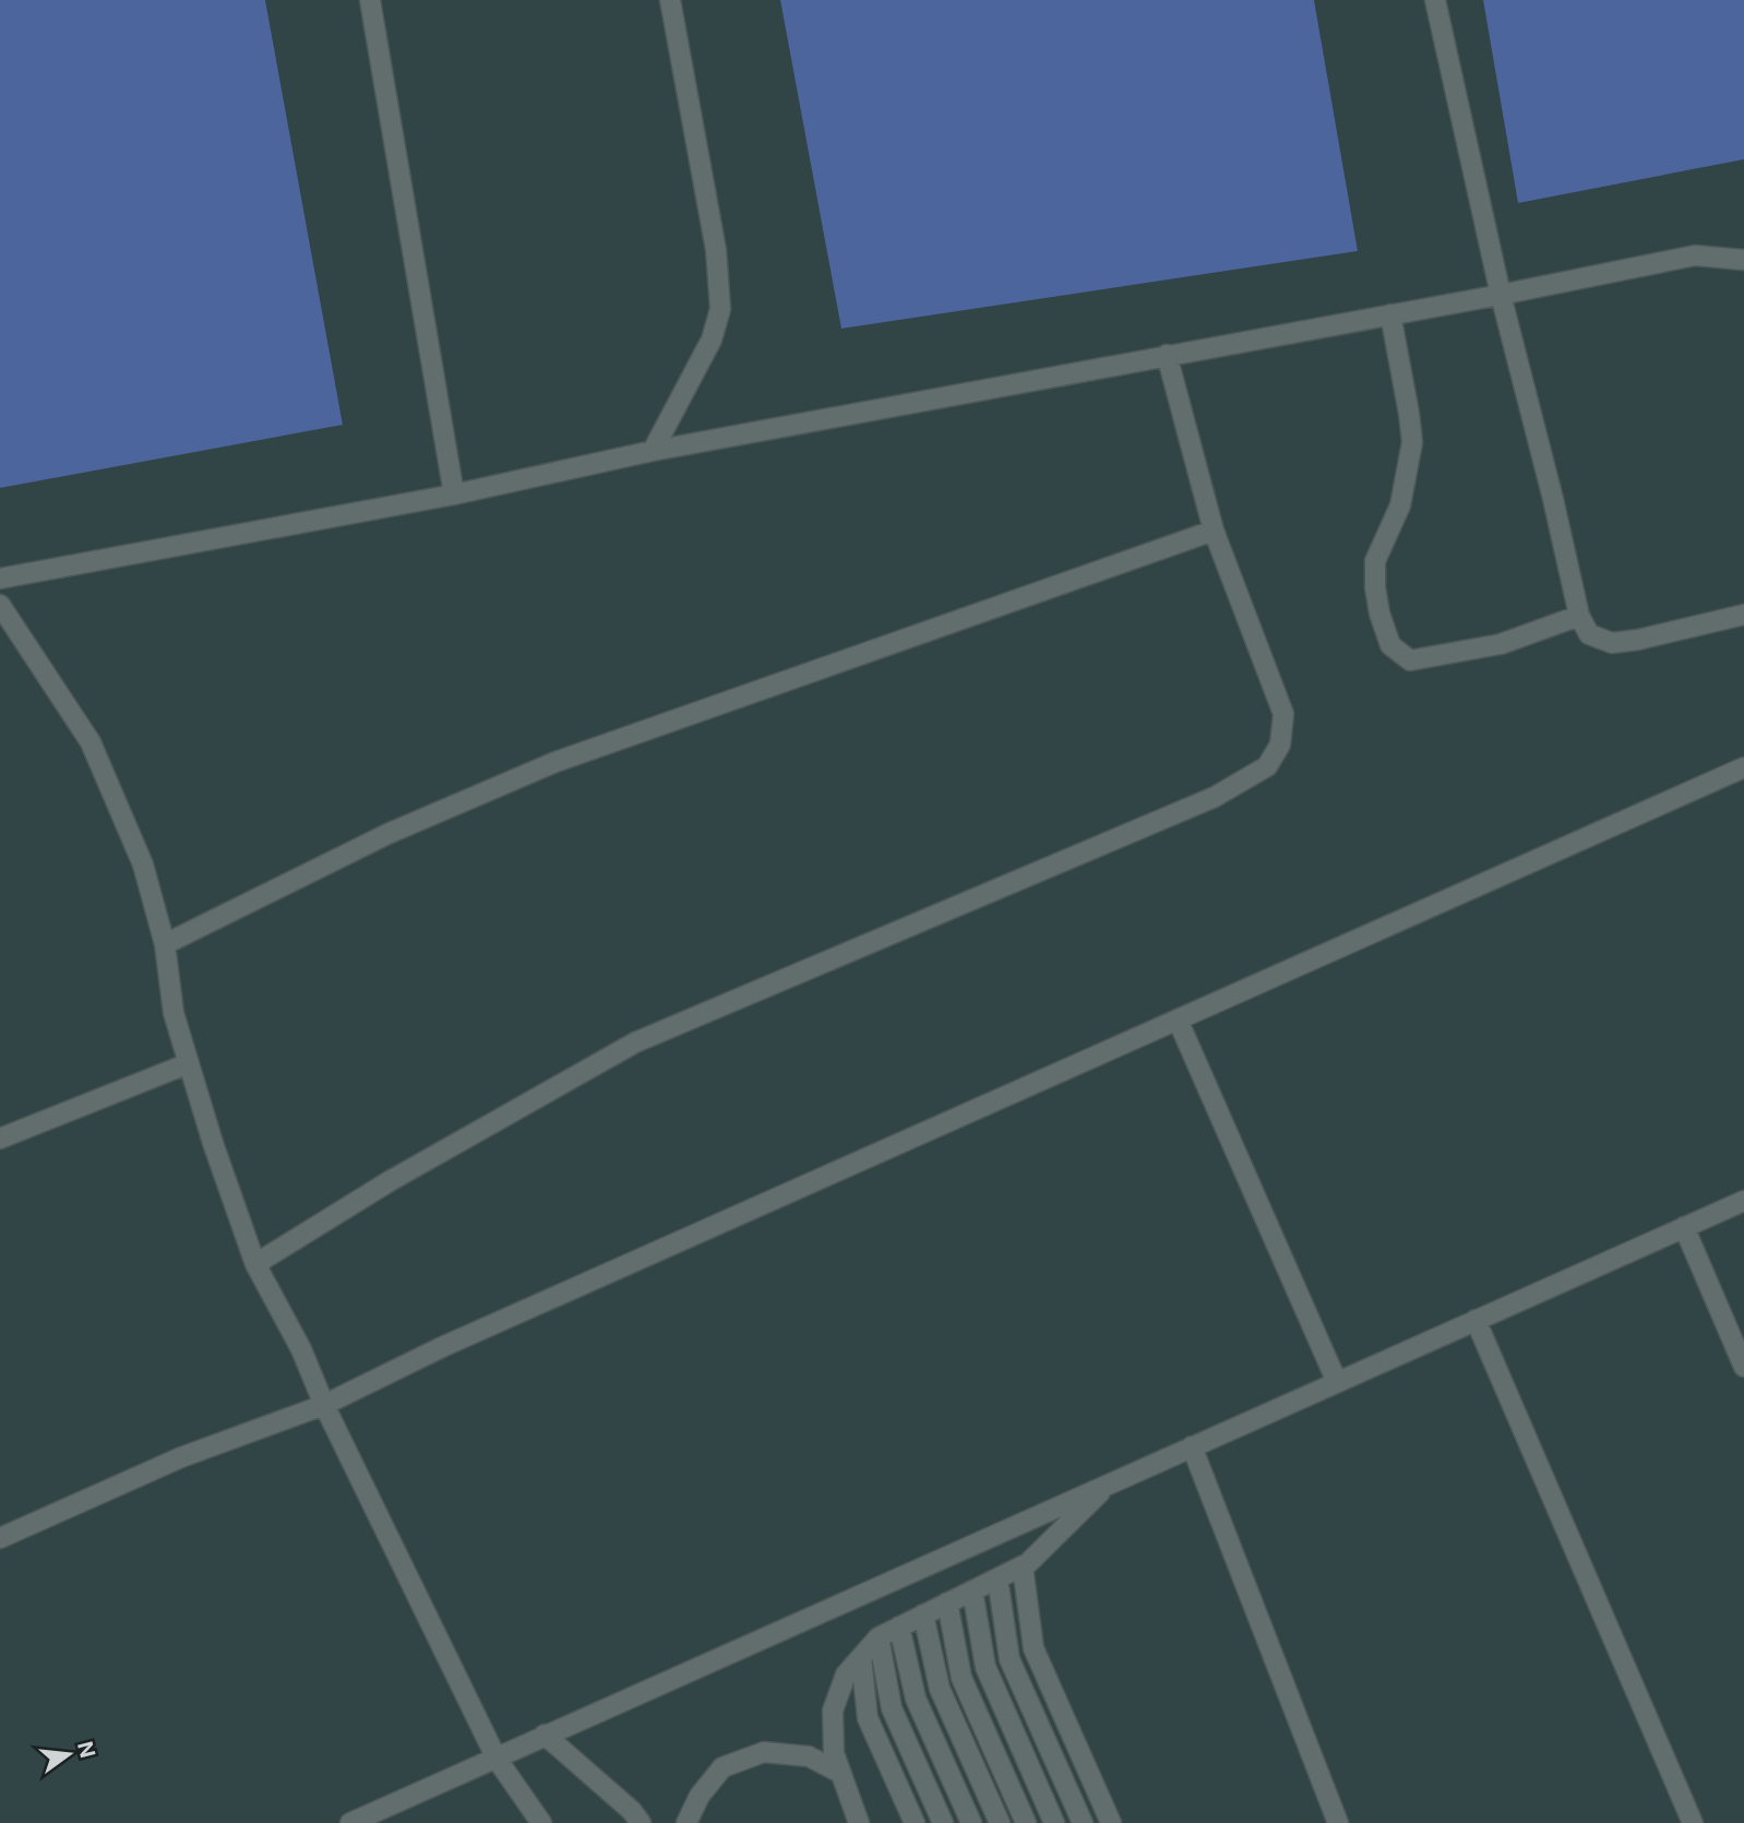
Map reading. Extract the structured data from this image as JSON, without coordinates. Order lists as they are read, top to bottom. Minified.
{"north":"right"}
